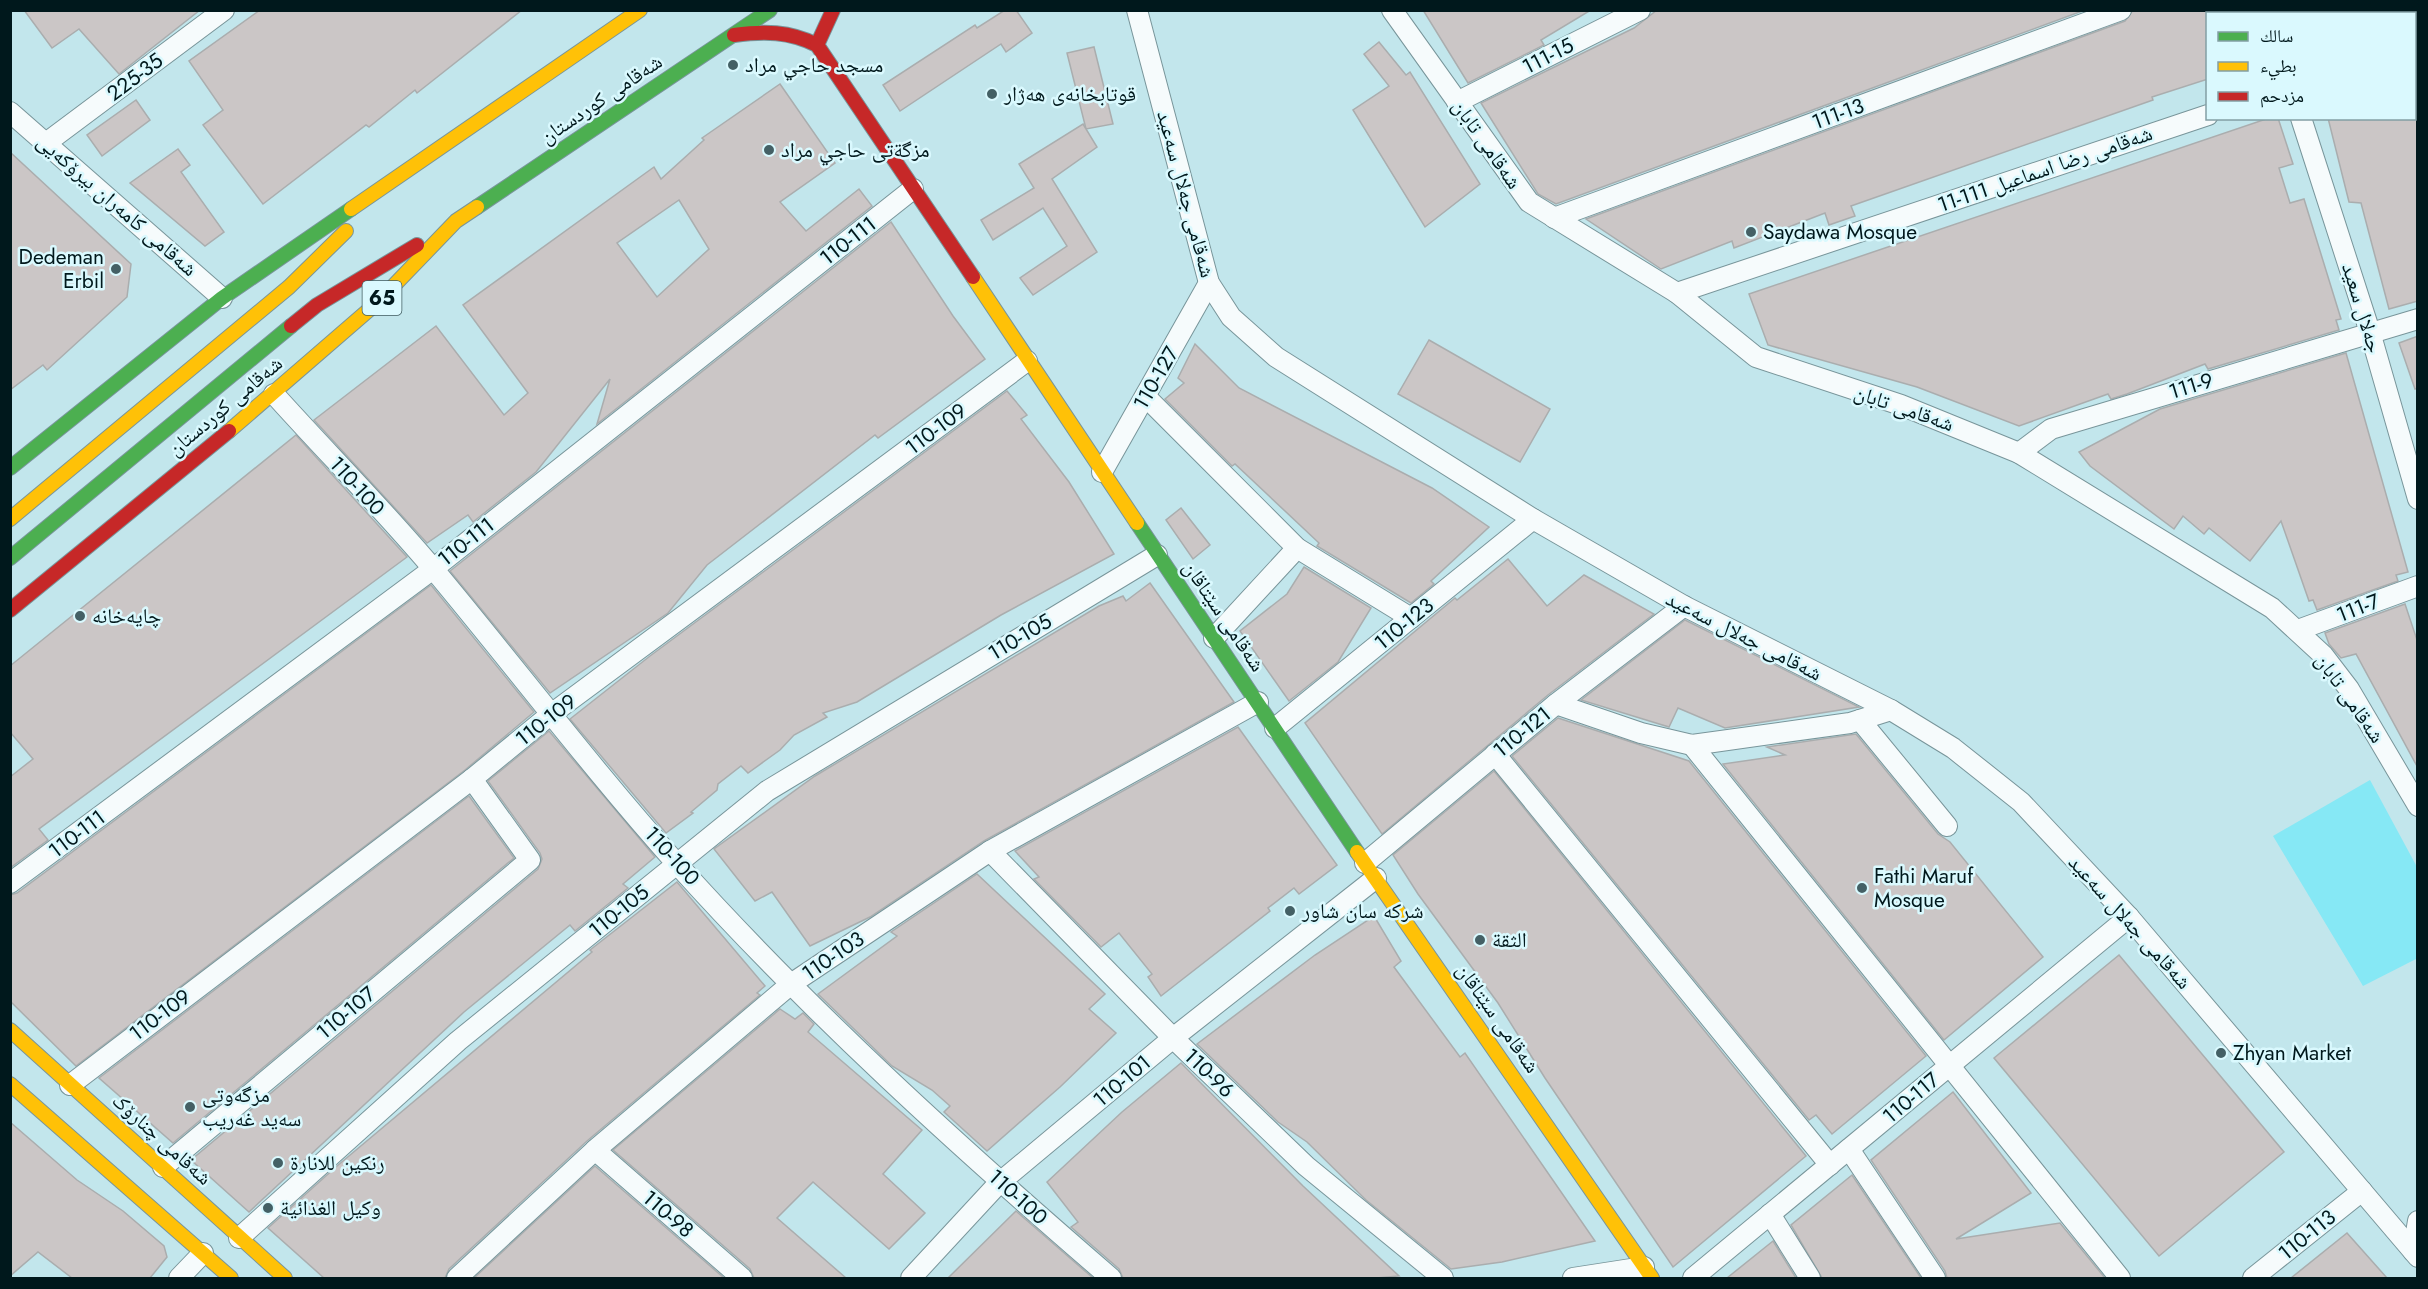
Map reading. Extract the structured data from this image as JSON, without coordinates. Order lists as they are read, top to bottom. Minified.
{"streets":{"main road":["شەقامی کوردستان","65","شەقامی سێتاقان","شەقامی چنارۆک"],"street":["111-15","225-35","111-13","شەقامی تابان","شەقامی رضا اسماعيل 111-11","شەقامی جەلال سەعید","شه‌قامی كامەران بیرۆكەیی","110-111","جه‌لال سعید","110-127","111-9","110-109","110-100","111-7","110-123","110-105","110-121","110-103","110-107","110-96","110-101","110-117","110-98","110-113"]},"crossings":[["111-15","شەقامی تابان"],["225-35","شه‌قامی كامەران بیرۆكەیی"],["شەقامی کوردستان","110-100"],["111-13","شەقامی تابان"],["شەقامی تابان","شەقامی رضا اسماعيل 111-11"],["شەقامی تابان","111-9"],["شەقامی تابان","111-7"],["شەقامی جەلال سەعید","110-127"],["شەقامی جەلال سەعید","110-123"],["شەقامی جەلال سەعید","110-121"],["شەقامی جەلال سەعید","110-117"],["شەقامی جەلال سەعید","110-113"],["110-111","110-100"],["110-111","شەقامی سێتاقان"],["جه‌لال سعید","111-9"],["110-127","شەقامی سێتاقان"],["110-109","110-100"],["110-109","شەقامی سێتاقان"],["110-109","110-107"],["110-109","شەقامی چنارۆک"],["110-100","110-105"],["110-100","110-103"],["110-100","110-101"],["شەقامی سێتاقان","110-123"],["شەقامی سێتاقان","110-105"],["شەقامی سێتاقان","110-121"],["شەقامی سێتاقان","110-103"],["شەقامی سێتاقان","110-101"],["110-105","شەقامی چنارۆک"],["110-121","110-101"],["110-103","110-96"],["110-103","110-98"],["110-107","شەقامی چنارۆک"],["110-96","110-101"]],"places":["مسجد حاجي مراد","قوتابخانەی هەژار","مزگةتی حاجي مراد","Saydawa Mosque","Dedeman Erbil","چایەخانە","Fathi Maruf Mosque","شرکە سان شاور","الثقة","Zhyan Market","مزگەوتی سەید غەریب","رنكين للانارة","وكيل الغذائية"],"legend":["سالك","بطيء","مزدحم"]}
